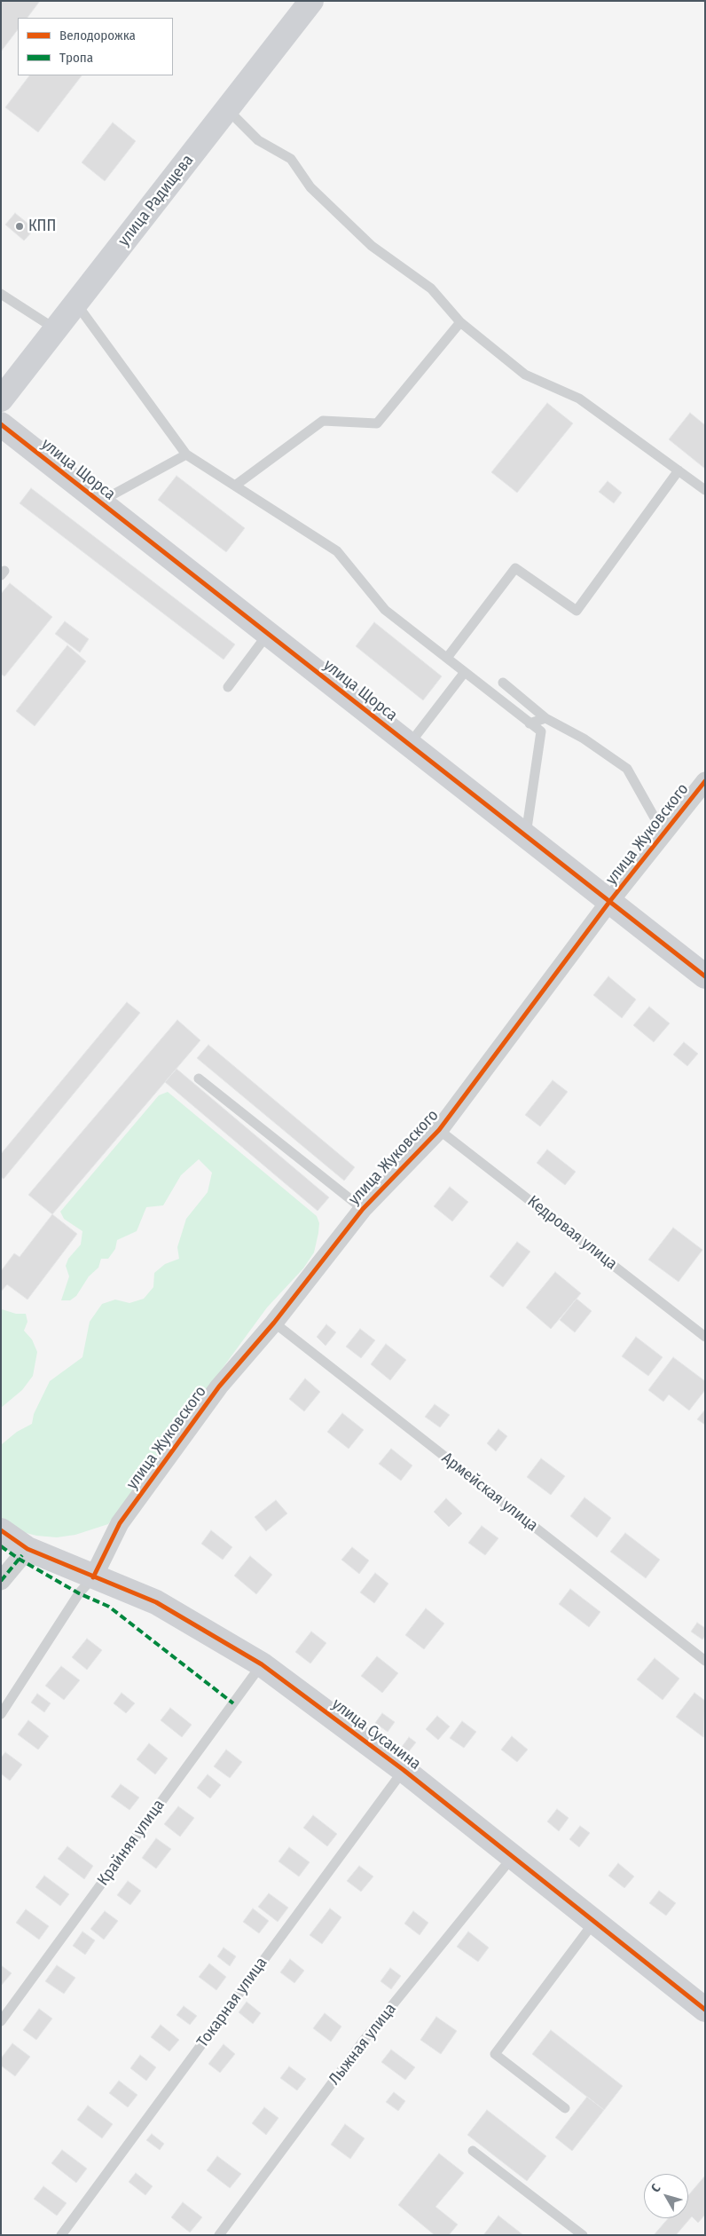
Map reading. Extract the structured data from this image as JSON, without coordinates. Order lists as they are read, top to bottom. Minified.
{"streets":{"street":["улица Радищева","улица Щорса","улица Жуковского","улица Сусанина"],"lane":["Кедровая улица","Армейская улица","Крайняя улица","Токарная улица","Лыжная улица"]},"crossings":[["улица Щорса","улица Жуковского"],["улица Жуковского","Кедровая улица"],["улица Жуковского","Армейская улица"],["улица Жуковского","улица Сусанина"],["улица Сусанина","Крайняя улица"],["улица Сусанина","Токарная улица"],["улица Сусанина","Лыжная улица"]],"places":["КПП"],"legend":["Велодорожка","Тропа"],"north":"top left"}
